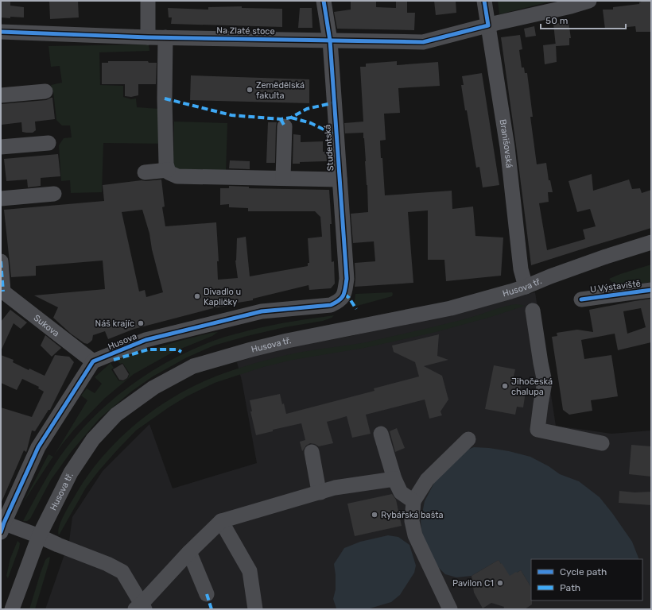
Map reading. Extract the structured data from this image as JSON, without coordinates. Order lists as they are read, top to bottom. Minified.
{"streets":{"street":["Na Zlaté stoce","Branišovská","Studentská","Husova tř.","U Výstaviště","Sukova","Husova"]},"crossings":[["Na Zlaté stoce","Branišovská"],["Na Zlaté stoce","Studentská"],["Branišovská","Husova tř."],["Studentská","Husova"],["Sukova","Husova"]],"places":["Zemědělská fakulta","Divadlo u Kapličky","Náš krajíc","Jihočeská chalupa","Rybářská bašta","Pavilon C1"],"legend":["Cycle path","Path"],"scale_bar":"50 m"}
